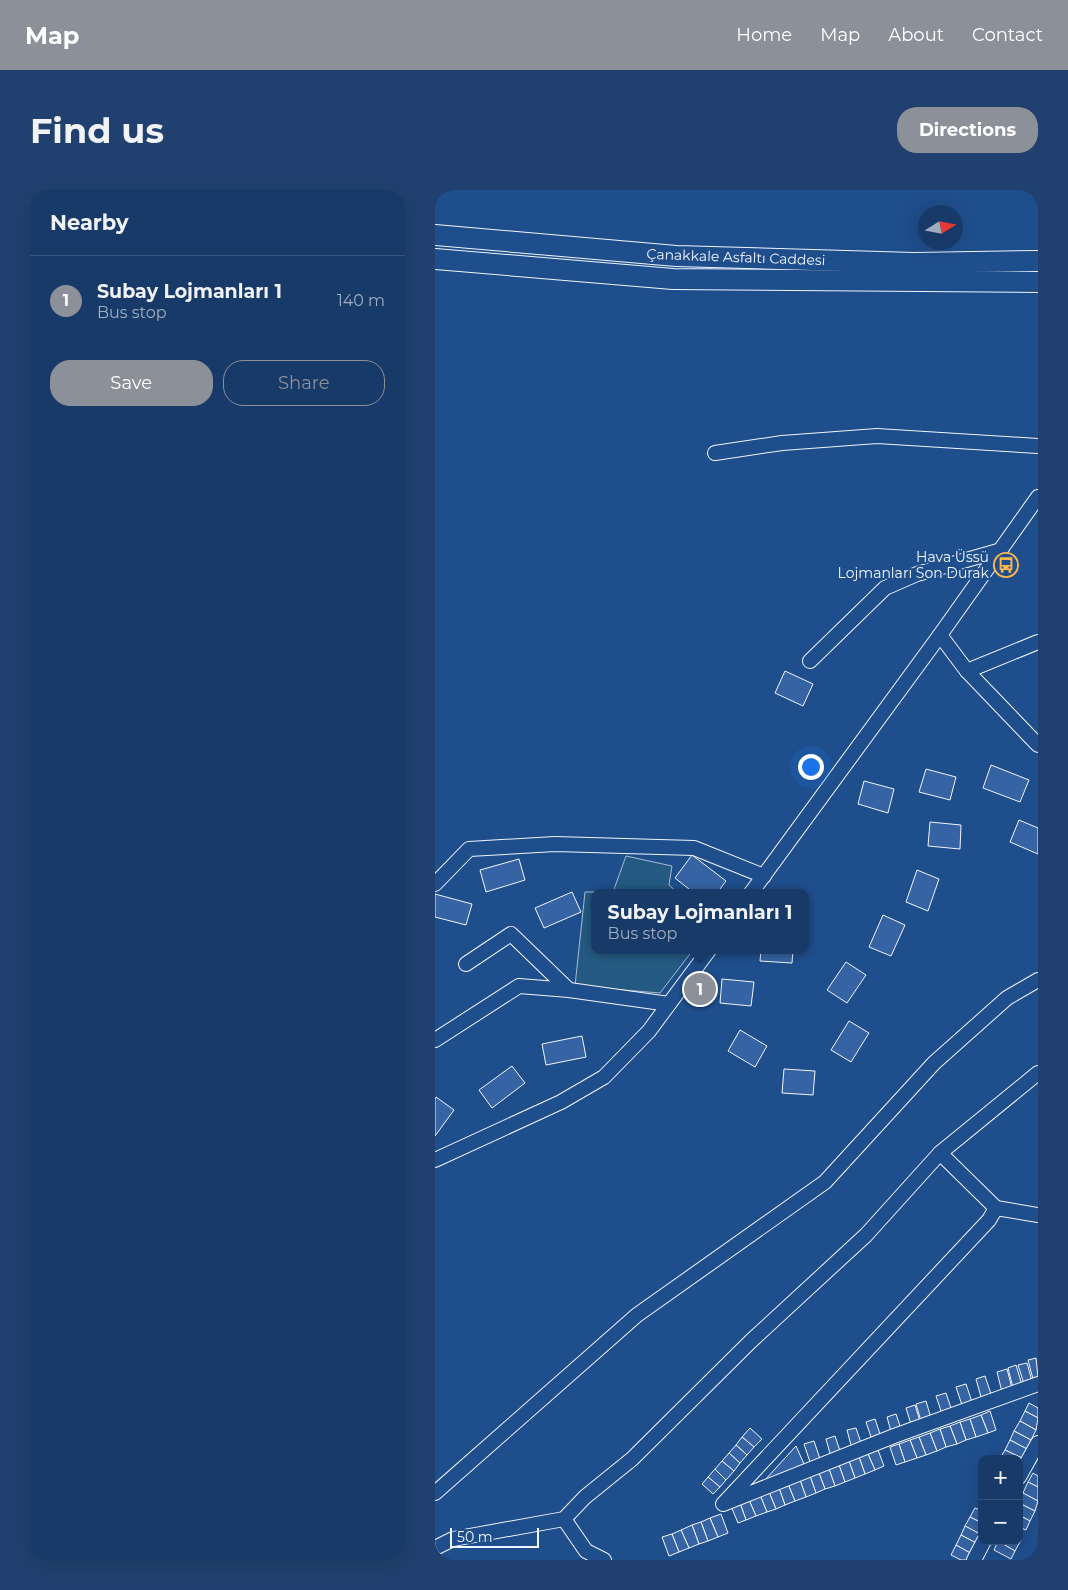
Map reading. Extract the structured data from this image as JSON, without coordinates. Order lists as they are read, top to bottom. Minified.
{"streets":{"highway":["Çanakkale Asfaltı Caddesi"]},"places":{"bus stop":["Hava Üssü Lojmanları Son Durak"]},"scale_bar":"50 m","north":"right","page":{"header":"Map","nav":["Home","Map","About","Contact"],"buttons":["Directions",["Save","Share"]],"title":"Find us","heading":"Nearby","list":[{"mark":"1","name":"Subay Lojmanları 1","note":"Bus stop","value":"140 m"}],"popup":["Subay Lojmanları 1","Bus stop"],"pins":"1","map_buttons":["+","−"],"scale":"50 m"}}
